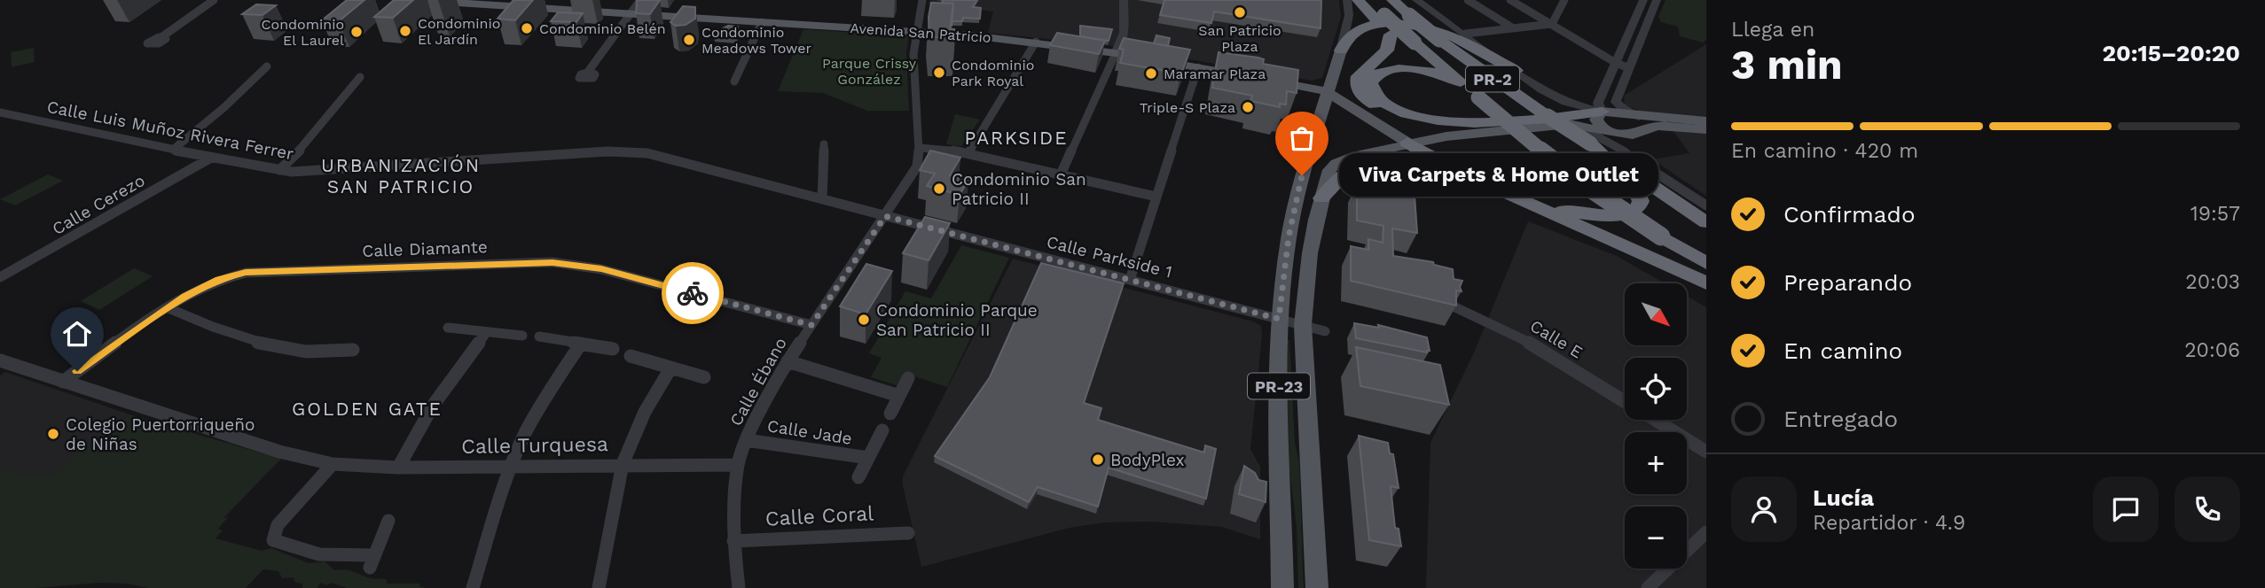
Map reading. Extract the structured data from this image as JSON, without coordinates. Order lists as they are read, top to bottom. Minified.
{"streets":{"highway":["PR-2"],"main road":["Avenida San Patricio","PR-23"],"street":["Calle Luis Muñoz Rivera Ferrer","Calle Cerezo","Calle Diamante","Calle Parkside 1","Calle E","Calle Ébano","Calle Jade","Calle Turquesa","Calle Coral"]},"crossings":[["Avenida San Patricio","PR-23"],["Calle Luis Muñoz Rivera Ferrer","Calle Cerezo"],["Calle Luis Muñoz Rivera Ferrer","Calle Parkside 1"],["Calle Luis Muñoz Rivera Ferrer","Calle Ébano"],["Calle Diamante","Calle Ébano"],["Calle Diamante","Calle Turquesa"],["Calle Parkside 1","Calle Ébano"],["Calle Parkside 1","PR-23"],["Calle Ébano","Calle Jade"],["Calle Ébano","Calle Turquesa"],["Calle Ébano","Calle Coral"]],"districts":["PARKSIDE","URBANIZACIÓN SAN PATRICIO","GOLDEN GATE"],"parks":["Parque Crissy González"],"places":["San Patricio Plaza","Condominio Belén","Condominio El Jardín","Condominio El Laurel","Condominio Meadows Tower","Condominio Park Royal","Maramar Plaza","Triple-S Plaza","Viva Carpets & Home Outlet","Condominio San Patricio II","Condominio Parque San Patricio II","Colegio Puertorriqueño de Niñas","BodyPlex"],"north":"bottom right","page":{"heading":["3 min","Llega en","20:15–20:20"],"panel":["Lucía","Repartidor · 4.9"],"bar":"En camino · 420 m","bubble":"Viva Carpets & Home Outlet","list":[["Confirmado","19:57"],["Preparando","20:03"],["En camino","20:06"],"Entregado"],"map_buttons":["+","−"]}}
